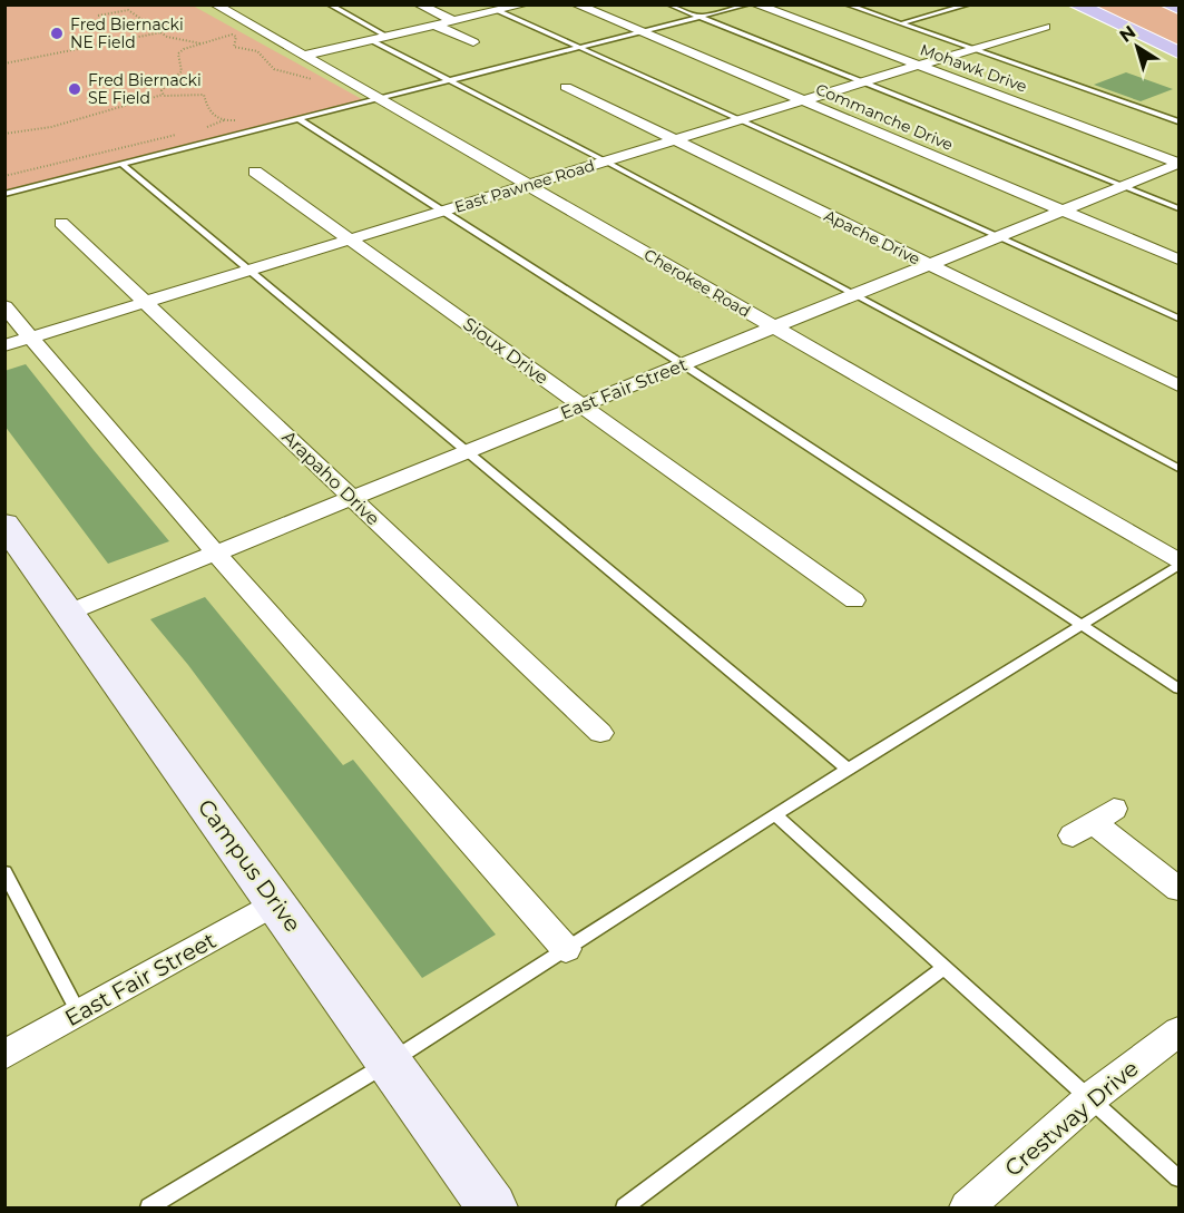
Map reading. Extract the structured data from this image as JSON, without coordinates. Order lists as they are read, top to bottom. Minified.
{"streets":{"main road":["Campus Drive"],"street":["Mohawk Drive","Commanche Drive","East Pawnee Road","Apache Drive","Cherokee Road","Sioux Drive","East Fair Street","Arapaho Drive","Crestway Drive"]},"crossings":[["Mohawk Drive","East Pawnee Road"],["Mohawk Drive","East Fair Street"],["Commanche Drive","East Pawnee Road"],["Commanche Drive","East Fair Street"],["East Pawnee Road","Apache Drive"],["East Pawnee Road","Cherokee Road"],["East Pawnee Road","Sioux Drive"],["East Pawnee Road","Arapaho Drive"],["Apache Drive","East Fair Street"],["Cherokee Road","East Fair Street"],["Sioux Drive","East Fair Street"],["East Fair Street","Arapaho Drive"],["East Fair Street","Campus Drive"]],"places":["Fred Biernacki NE Field","Fred Biernacki SE Field"],"north":"top left"}
